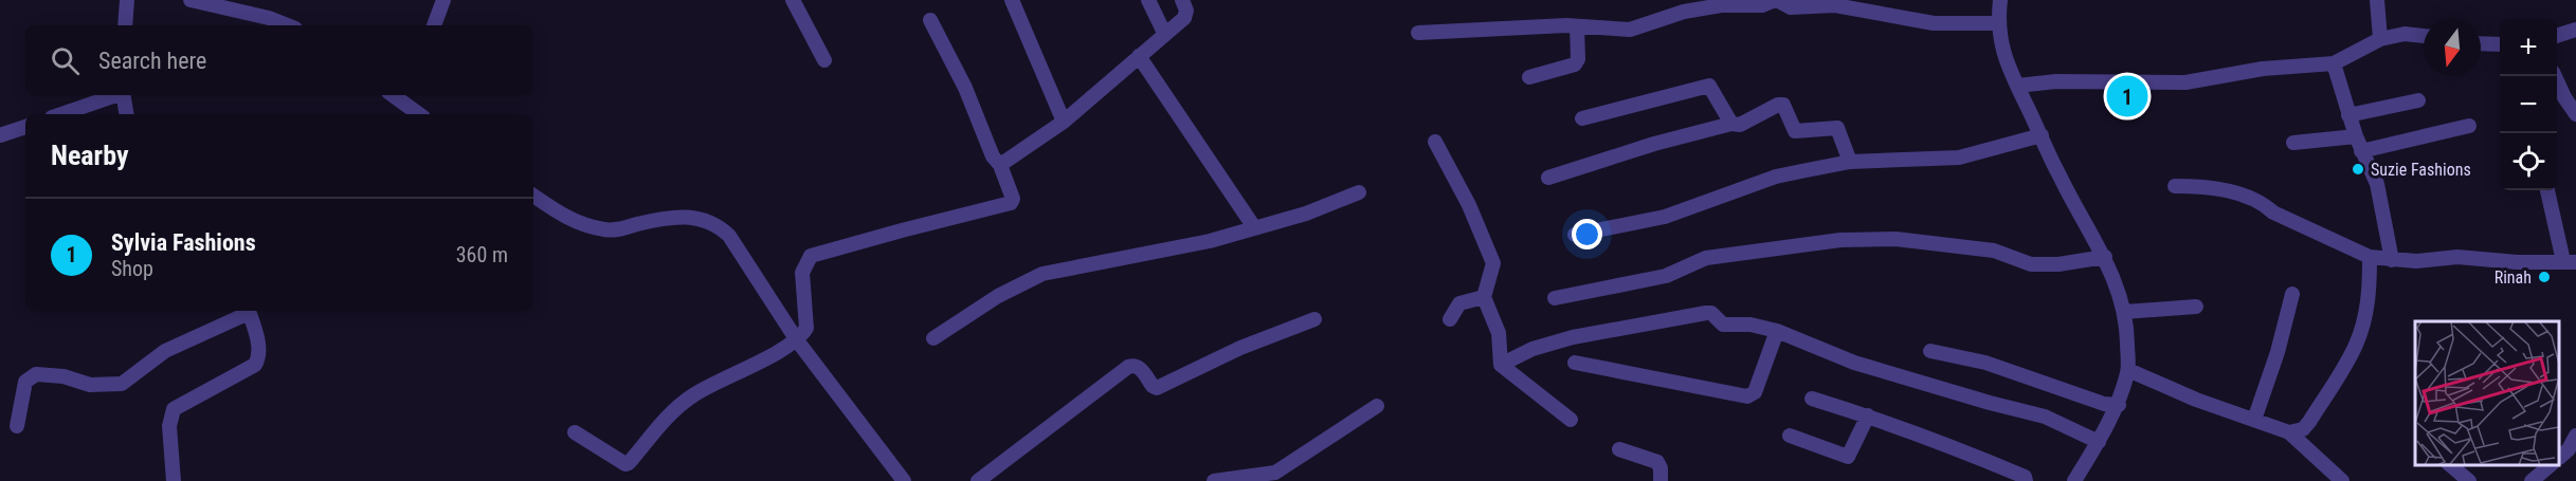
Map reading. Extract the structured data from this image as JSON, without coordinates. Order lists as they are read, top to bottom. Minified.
{"places":["Suzie Fashions","Rinah"],"north":"bottom","page":{"map_buttons":["+","−"],"search":"Search here","pins":"1","heading":"Nearby","list":[{"mark":"1","name":"Sylvia Fashions","note":"Shop","value":"360 m"}]}}
